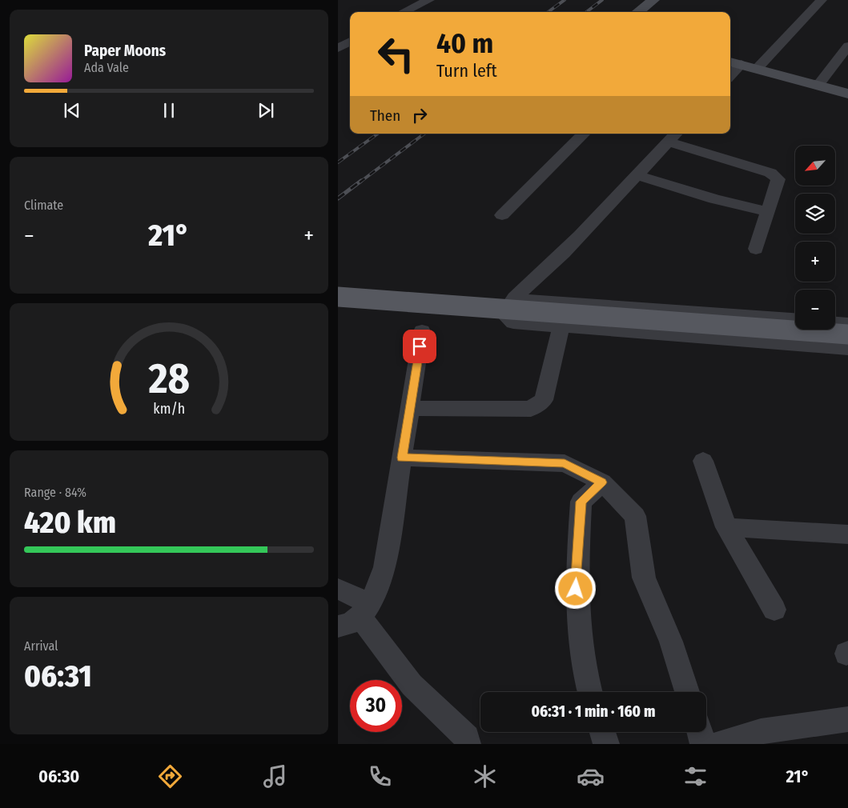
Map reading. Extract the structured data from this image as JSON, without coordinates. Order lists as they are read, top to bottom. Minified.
{"north":"bottom left","page":{"turn":["40 m","Turn left"],"song":["Paper Moons","Ada Vale"],"then":"Then","map_buttons":["+","−"],"tile":["Climate",["Range · 84%","420 km"],["Arrival","06:31"]],"heat":["−","21°","+"],"limit":"30","trip":"06:31 · 1 min · 160 m","tabs":["06:30","21°"],"gauge":["28","km/h"]}}
